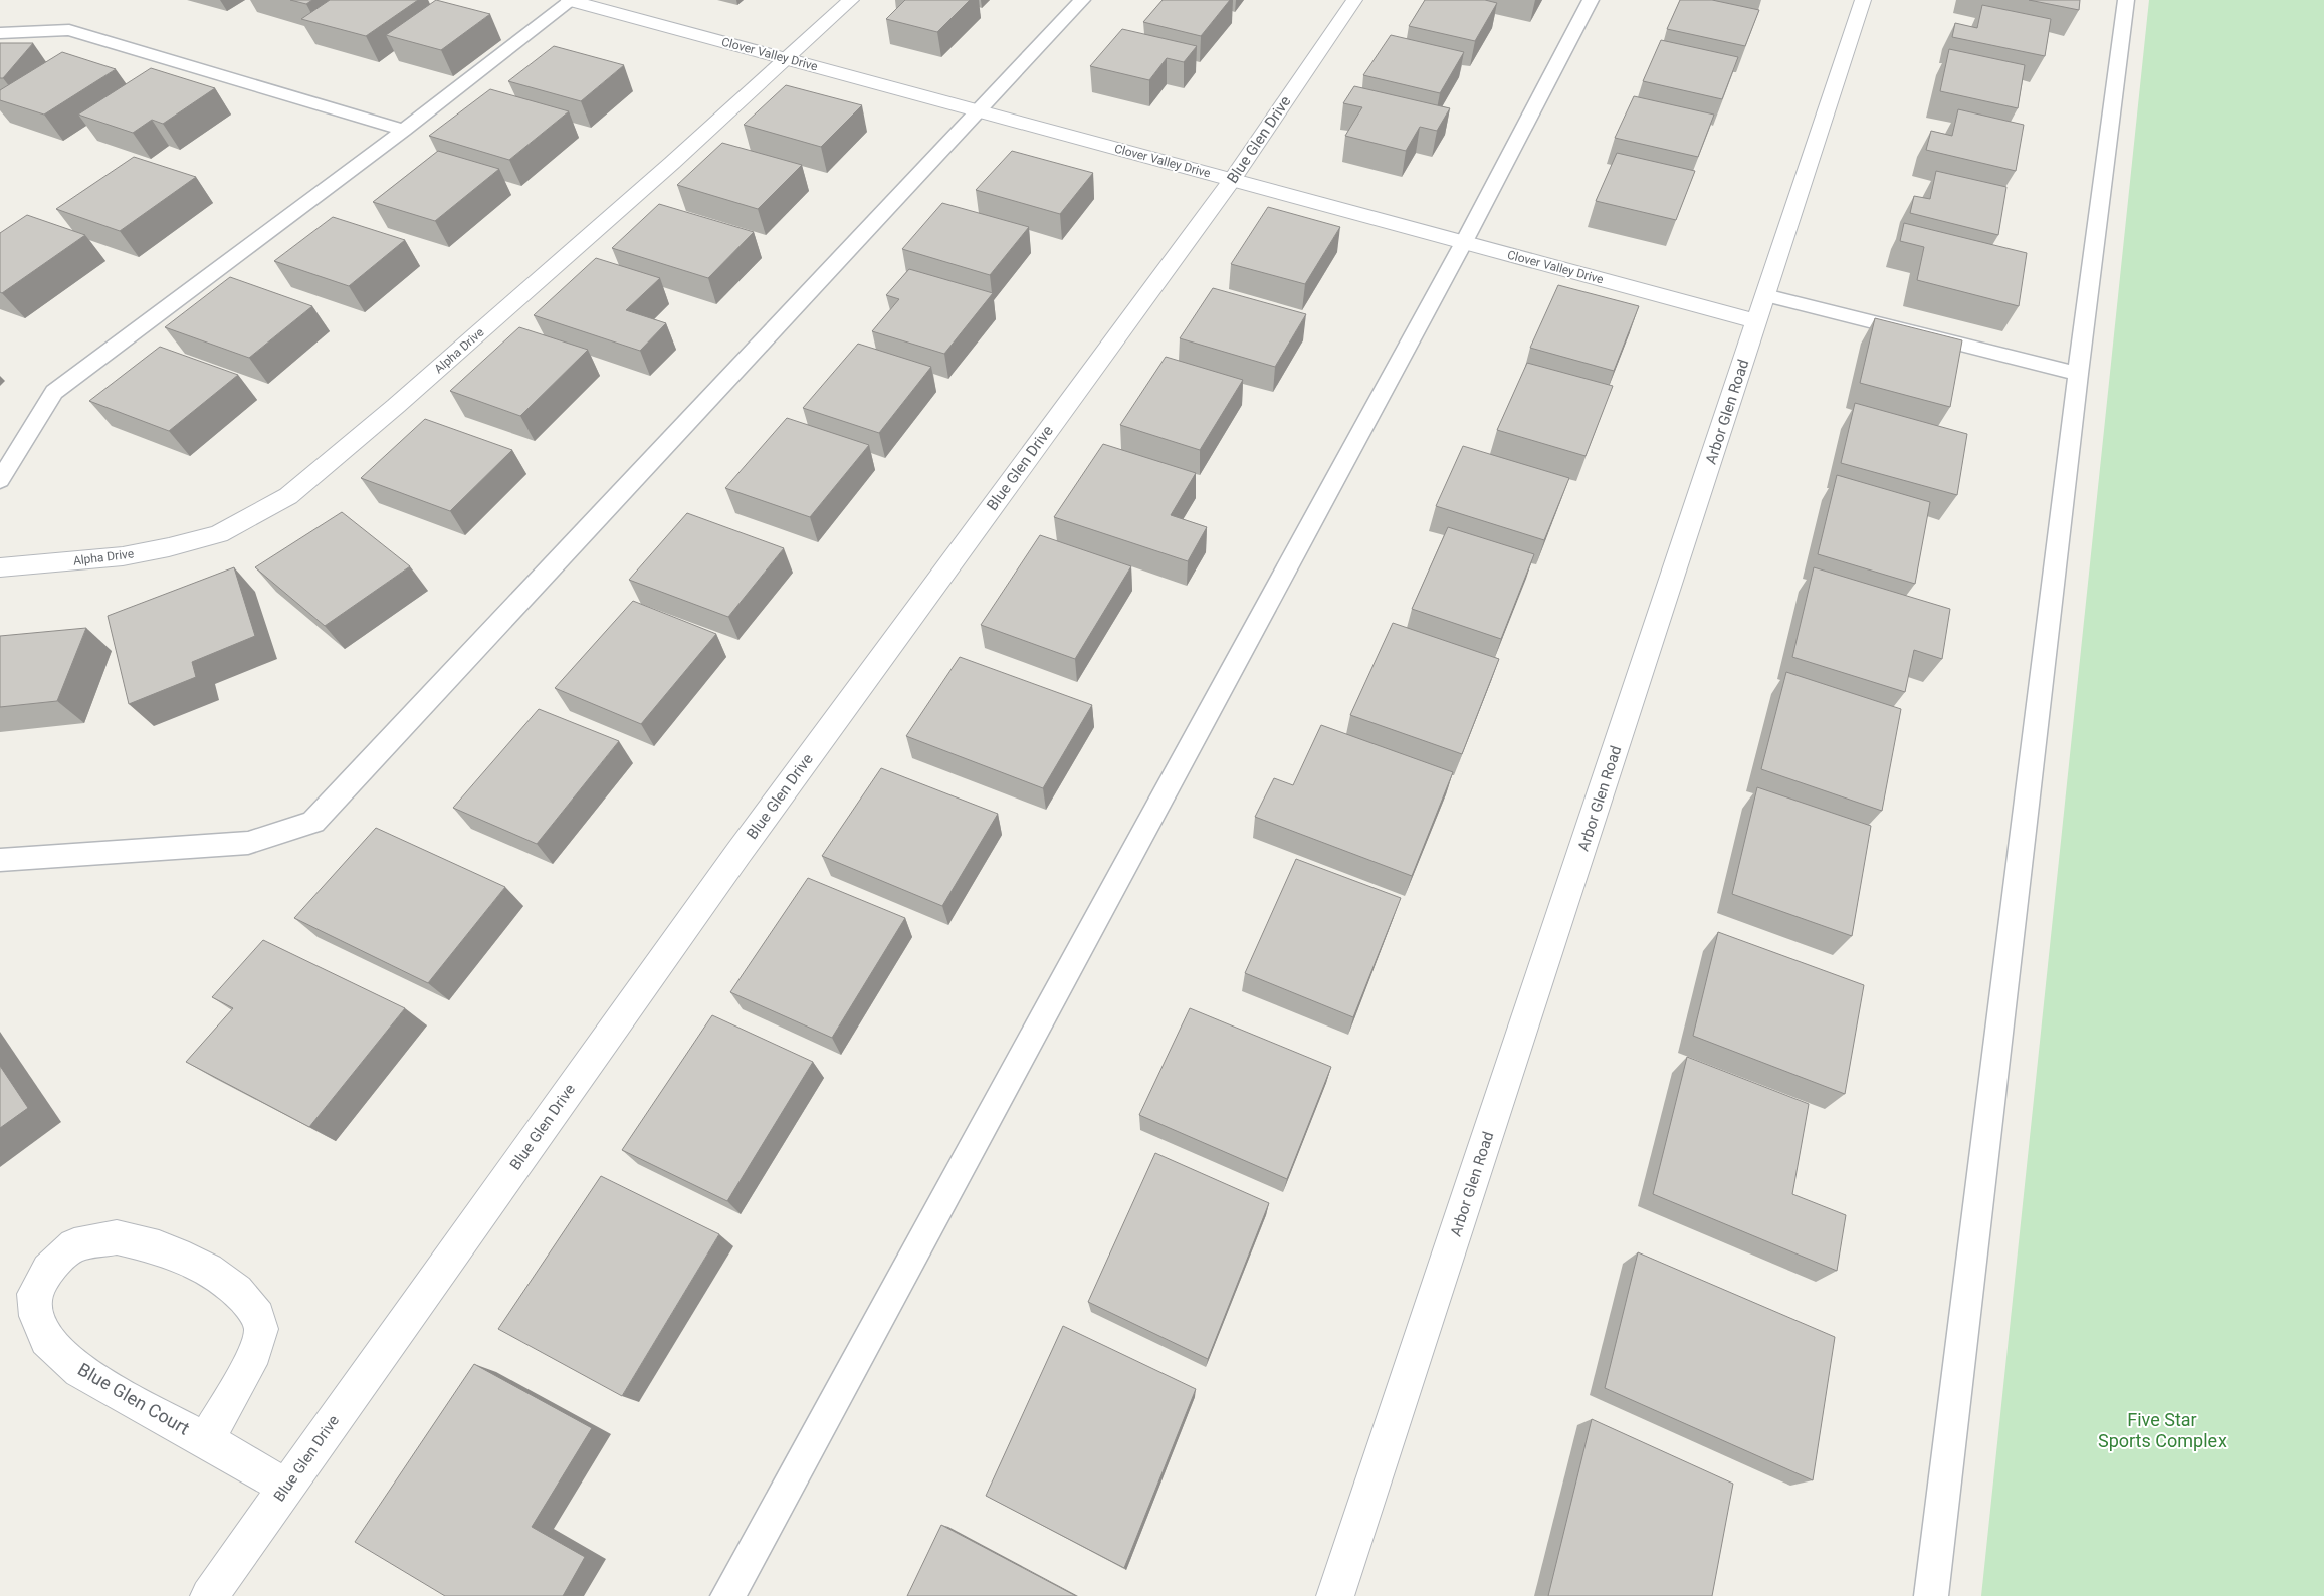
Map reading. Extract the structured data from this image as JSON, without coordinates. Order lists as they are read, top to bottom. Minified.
{"streets":{"street":["Clover Valley Drive","Blue Glen Drive","Alpha Drive","Arbor Glen Road","Blue Glen Court"]},"crossings":[["Clover Valley Drive","Blue Glen Drive"],["Clover Valley Drive","Alpha Drive"],["Clover Valley Drive","Arbor Glen Road"],["Blue Glen Drive","Blue Glen Court"]],"parks":["Five Star Sports Complex"]}
